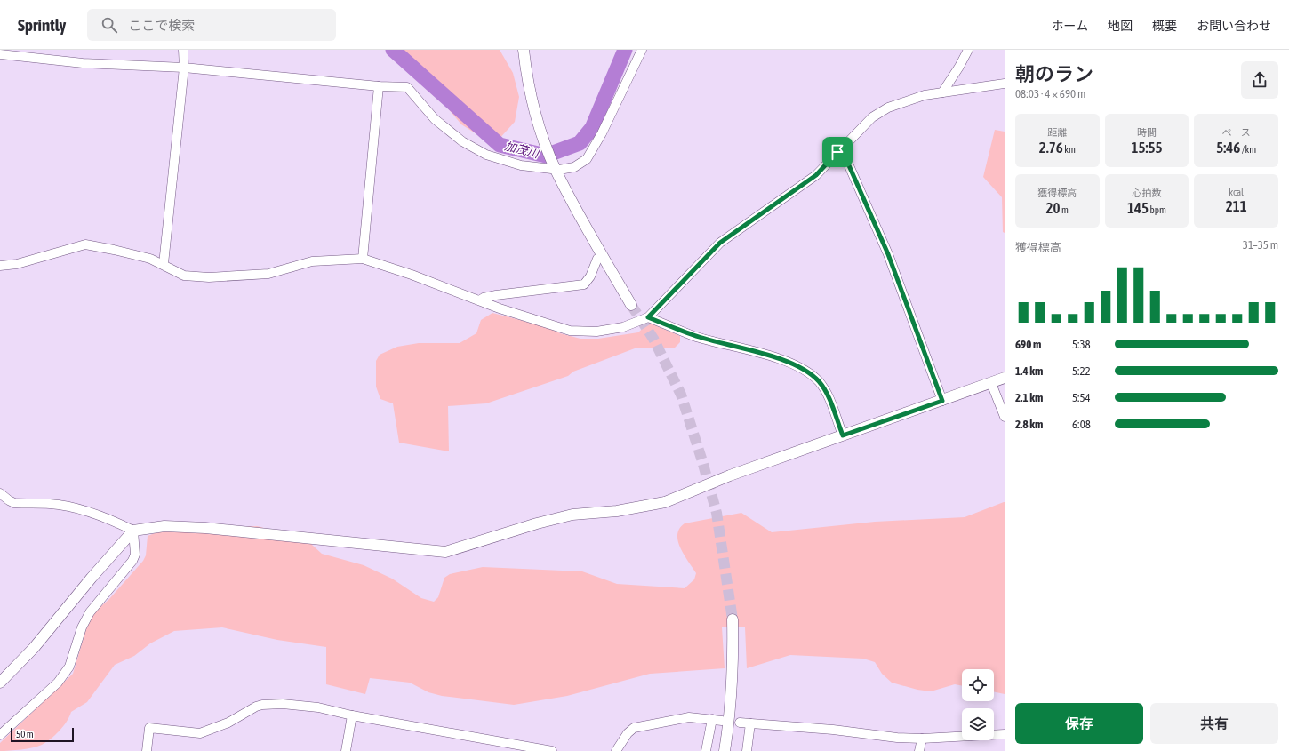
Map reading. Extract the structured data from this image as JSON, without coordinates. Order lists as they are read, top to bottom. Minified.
{"water":["加茂川"],"scale_bar":"50 m","page":{"header":"Sprintly","search":"ここで検索","nav":["ホーム","地図","概要","お問い合わせ"],"heading":["朝のラン","08:03 · 4 × 690 m"],"stats":[["距離","2.76 km"],["時間","15:55"],["ペース","5:46 /km"],["獲得標高","20 m"],["心拍数","145 bpm"],["kcal","211"]],"chart":["獲得標高","31–35 m"],"list":[{"name":"690 m","note":"5:38"},{"name":"1.4 km","note":"5:22"},{"name":"2.1 km","note":"5:54"},{"name":"2.8 km","note":"6:08"}],"buttons":["保存","共有"],"scale":"50 m"}}
